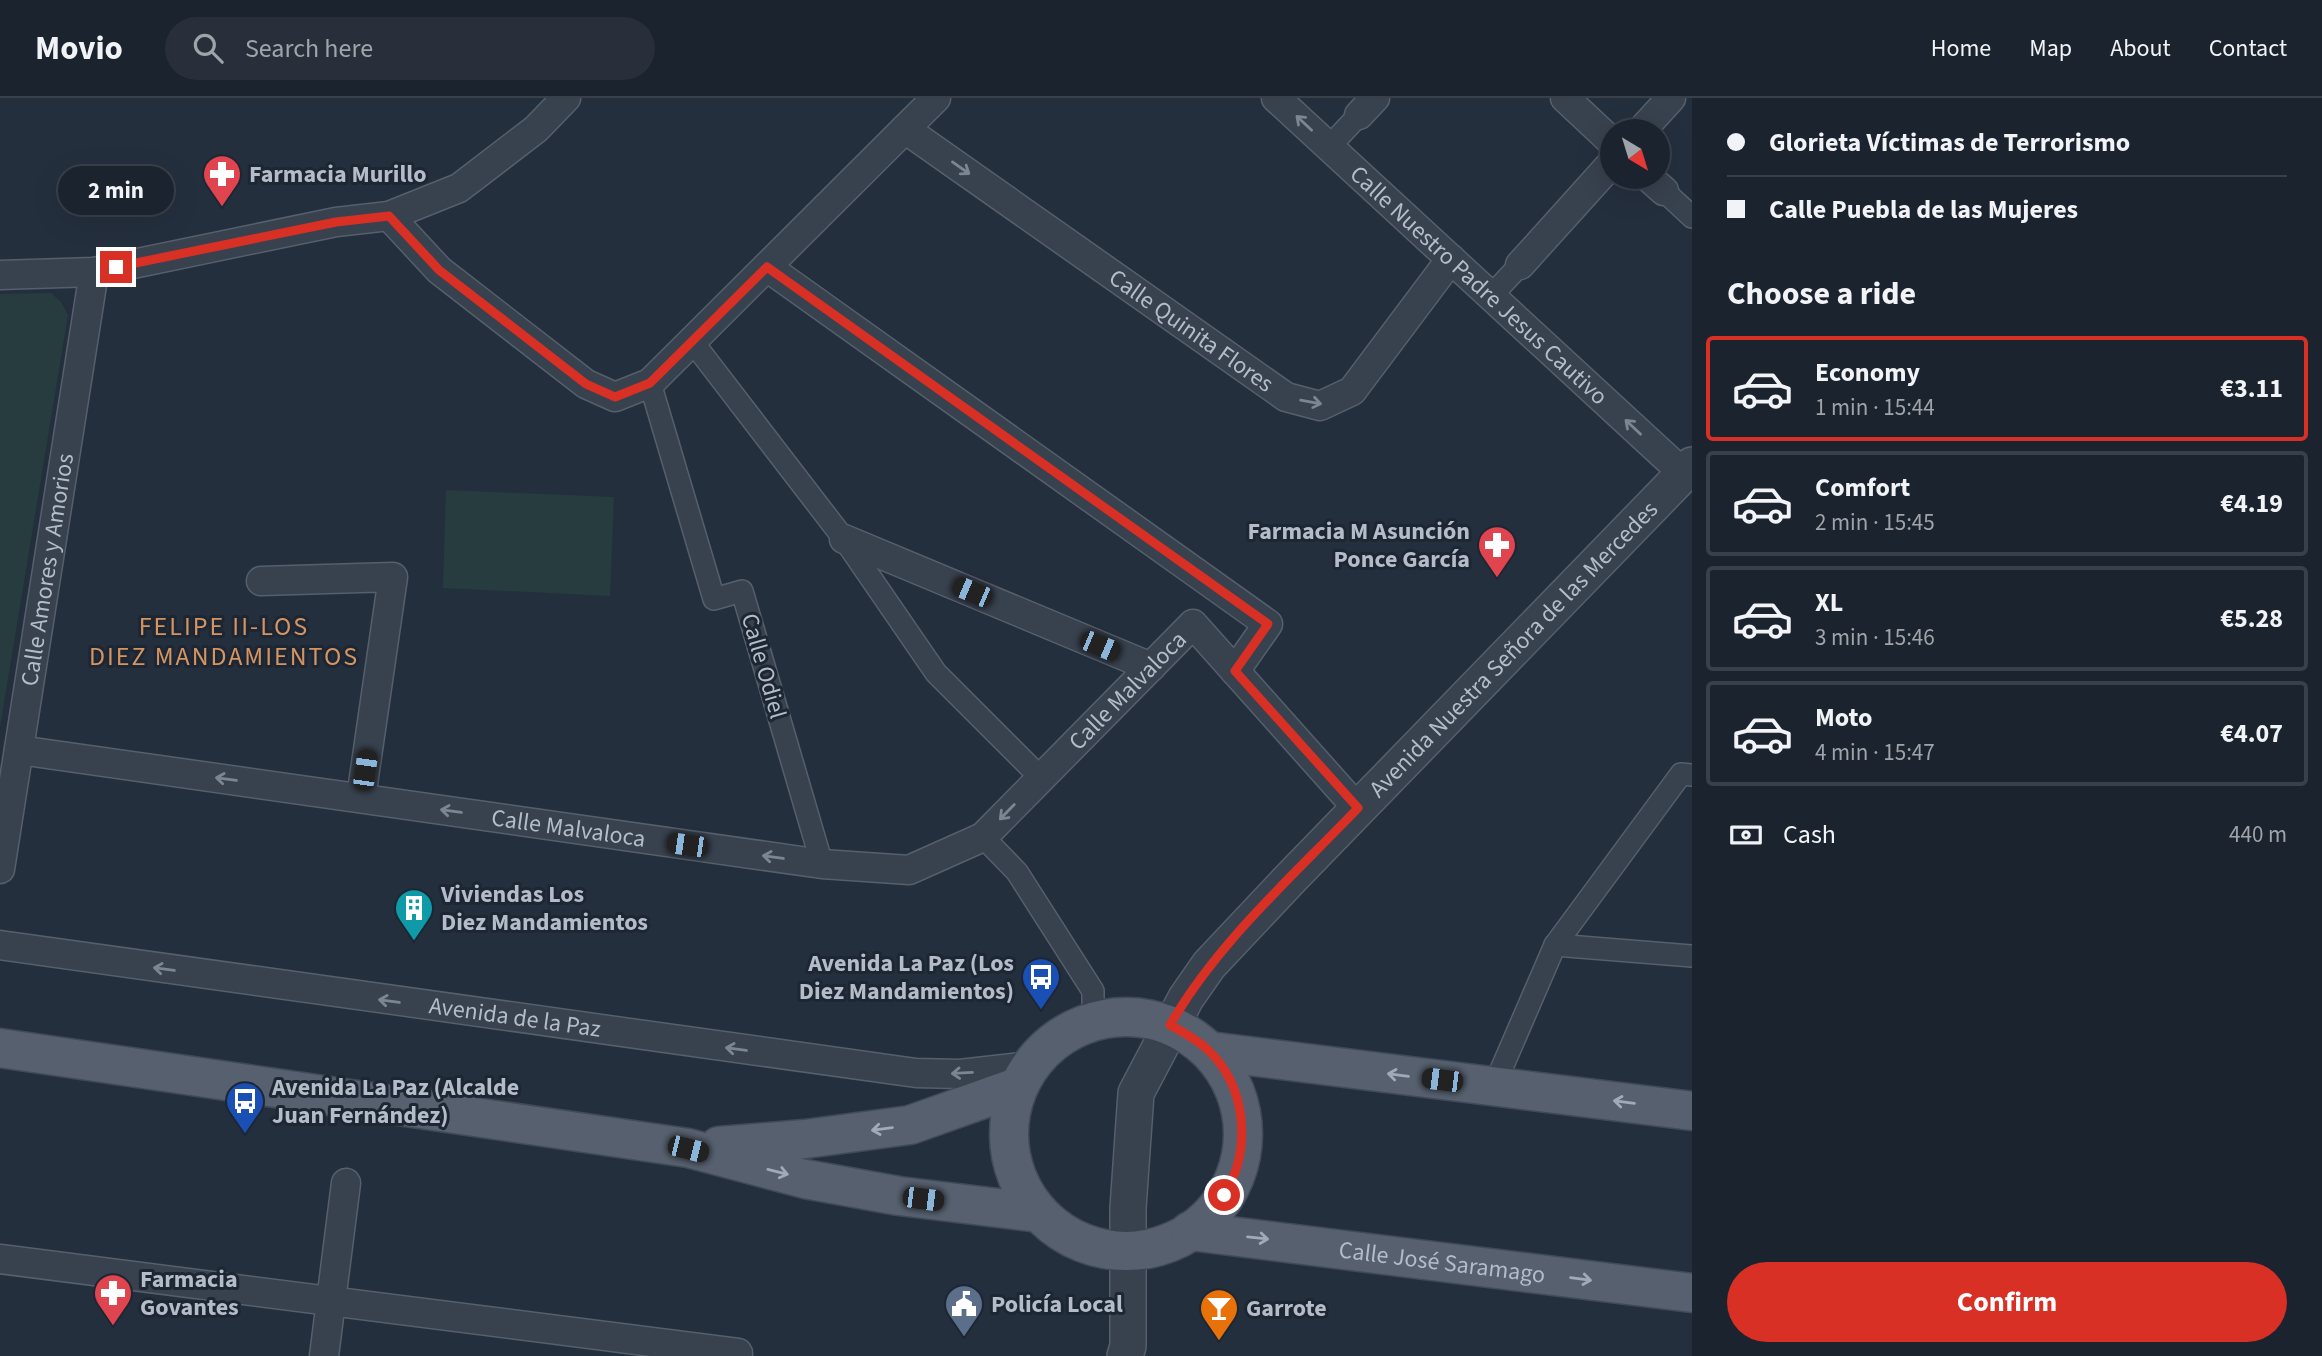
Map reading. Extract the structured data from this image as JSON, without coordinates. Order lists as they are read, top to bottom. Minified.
{"streets":{"main road":["Calle José Saramago"],"street":["Calle Nuestro Padre Jesus Cautivo","Calle Quinita Flores","Calle Amores y Amorios","Avenida Nuestra Señora de las Mercedes","Calle Odiel","Calle Malvaloca","Avenida de la Paz"]},"crossings":[["Calle Nuestro Padre Jesus Cautivo","Calle Quinita Flores"],["Calle Nuestro Padre Jesus Cautivo","Avenida Nuestra Señora de las Mercedes"],["Calle Amores y Amorios","Calle Malvaloca"],["Calle Odiel","Calle Malvaloca"]],"one_way":["Calle Nuestro Padre Jesus Cautivo","Calle Quinita Flores","Calle Malvaloca","Avenida de la Paz"],"districts":["FELIPE II-LOS DIEZ MANDAMIENTOS"],"places":{"pharmacy":["Farmacia Murillo","Farmacia M Asunción Ponce García","Farmacia Govantes"],"building":["Viviendas Los Diez Mandamientos"],"bus stop":["Avenida La Paz (Los Diez Mandamientos)","Avenida La Paz (Alcalde Juan Fernández)"],"public building":["Policía Local"],"bar":["Garrote"]},"north":"bottom right","page":{"header":"Movio","search":"Search here","nav":["Home","Map","About","Contact"],"banner":["Glorieta Víctimas de Terrorismo","Calle Puebla de las Mujeres"],"bubble":"2 min","heading":"Choose a ride","list":[{"name":"Economy","note":"1 min · 15:44","value":"€3.11"},{"name":"Comfort","note":"2 min · 15:45","value":"€4.19"},{"name":"XL","note":"3 min · 15:46","value":"€5.28"},{"name":"Moto","note":"4 min · 15:47","value":"€4.07"}],"pay":["Cash","440 m"],"buttons":"Confirm"}}
